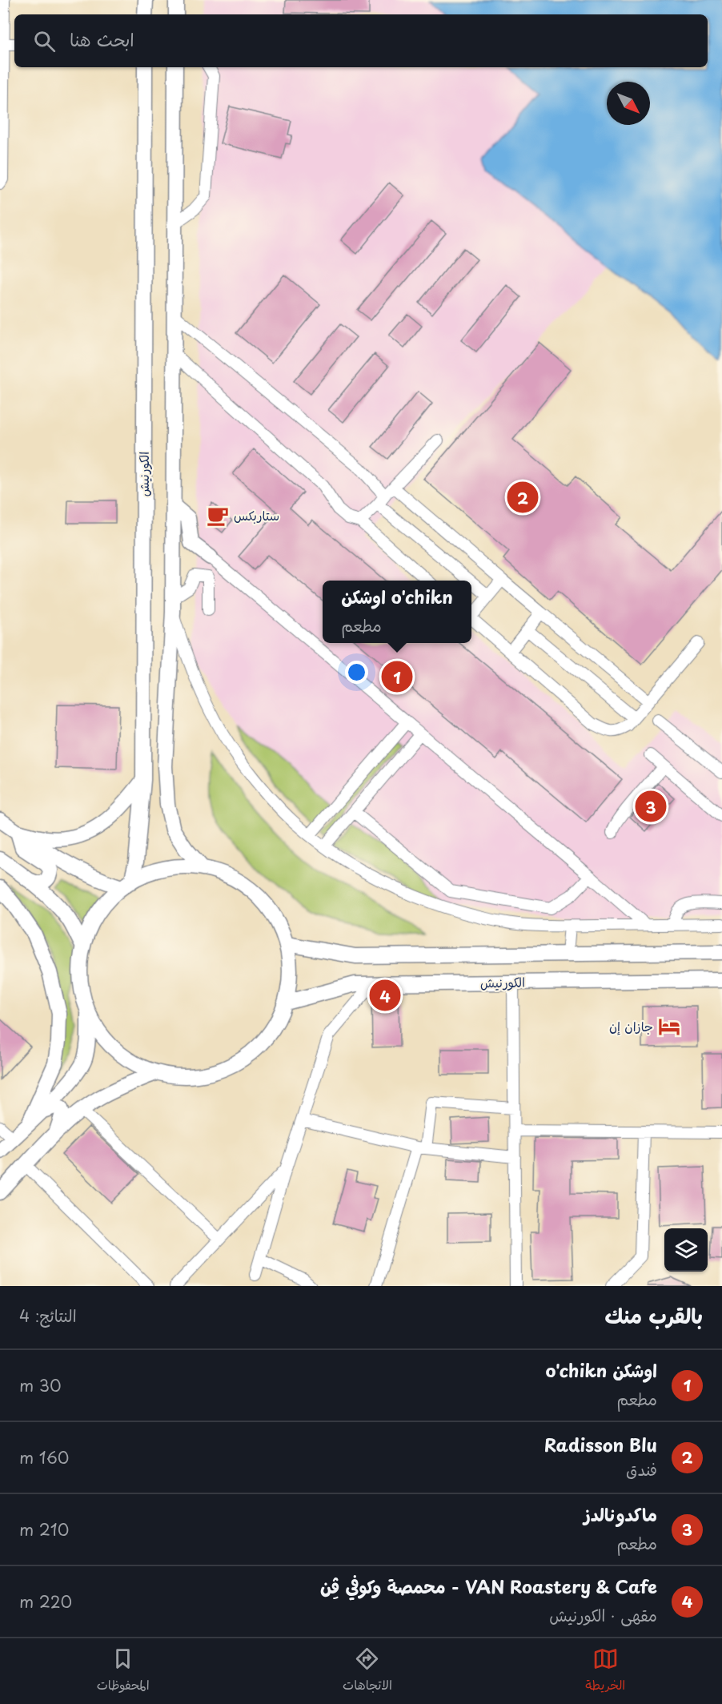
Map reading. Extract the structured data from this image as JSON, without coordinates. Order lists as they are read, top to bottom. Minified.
{"streets":{"main road":["الكورنيش"]},"places":{"cafe":["ستاربكس"],"hotel":["جازان إن"]},"north":"bottom right","page":{"search":"ابحث هنا","pins":["2","1","3","4"],"popup":["اوشكن o'chikn","مطعم"],"heading":["بالقرب منك","النتائج: 4"],"list":[{"mark":"1","name":"اوشكن o'chikn","note":"مطعم","value":"30 m"},{"mark":"2","name":"Radisson Blu","note":"فندق","value":"160 m"},{"mark":"3","name":"ماكدونالدز","note":"مطعم","value":"210 m"},{"mark":"4","name":"VAN Roastery & Cafe - محمصة وكوفي ڤِن","note":"مقهى · الكورنيش","value":"220 m"}],"nav":["الخريطة","الاتجاهات","المحفوظات"]}}
